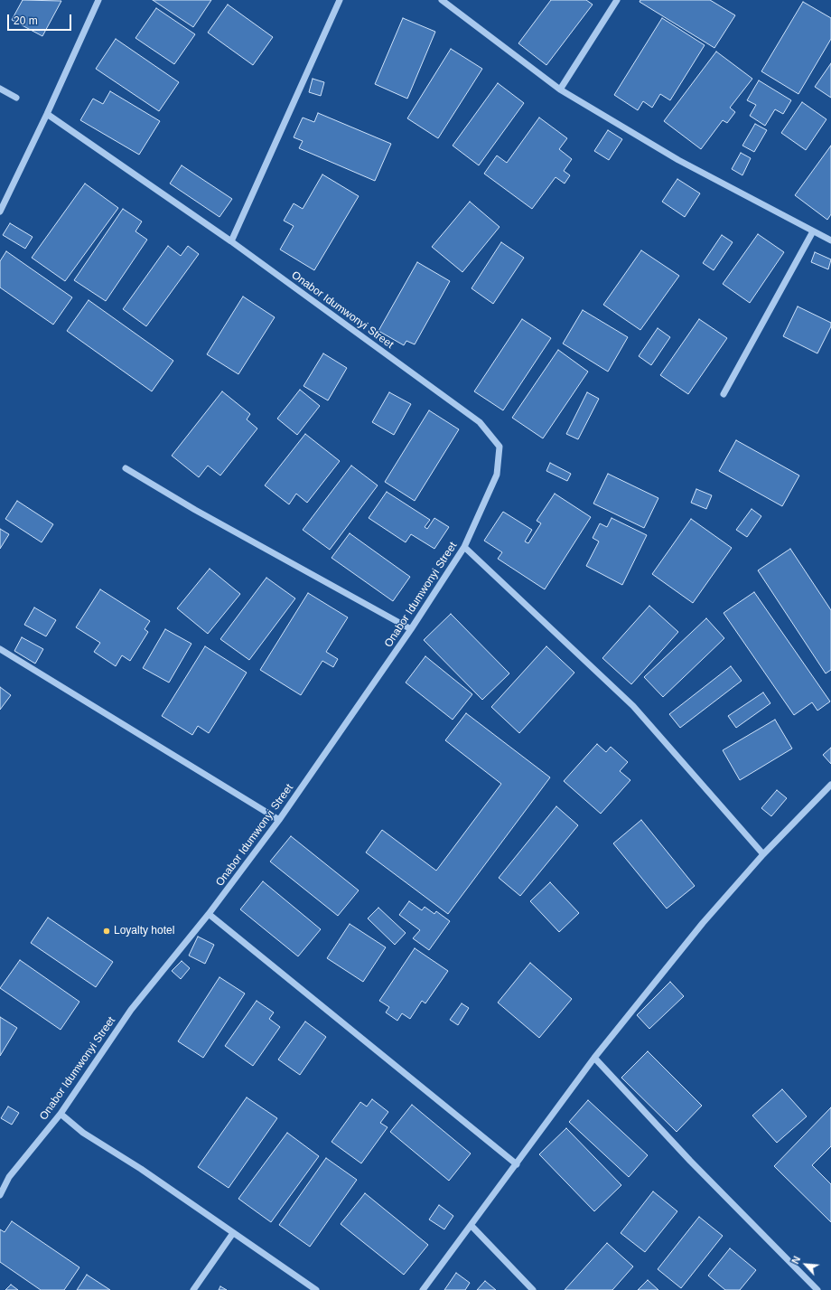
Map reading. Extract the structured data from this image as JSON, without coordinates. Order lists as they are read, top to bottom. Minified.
{"streets":{"street":["Onabor Idumwonyi Street"]},"places":["Loyalty hotel"],"scale_bar":"20 m","north":"top left"}
